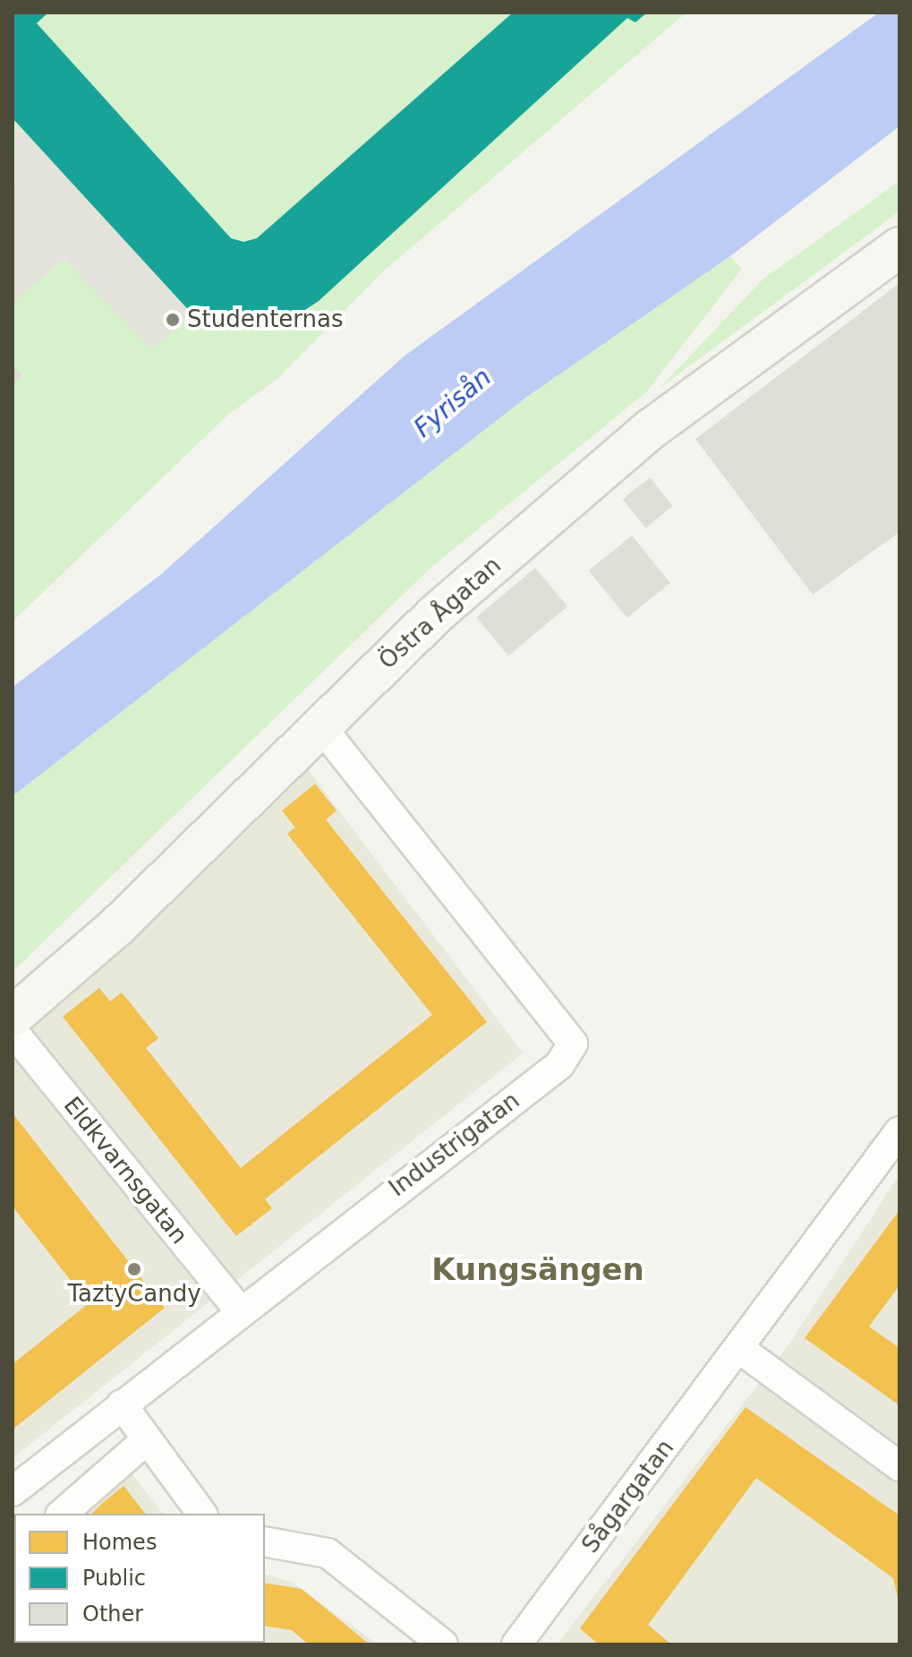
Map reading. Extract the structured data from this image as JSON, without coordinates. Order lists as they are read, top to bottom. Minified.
{"streets":{"street":["Östra Ågatan","Industrigatan","Eldkvarnsgatan","Sågargatan"]},"crossings":[["Östra Ågatan","Industrigatan"],["Industrigatan","Eldkvarnsgatan"]],"districts":["Kungsängen"],"water":["Fyrisån"],"places":["Studenternas","TaztyCandy"],"legend":["Homes","Public","Other"]}
